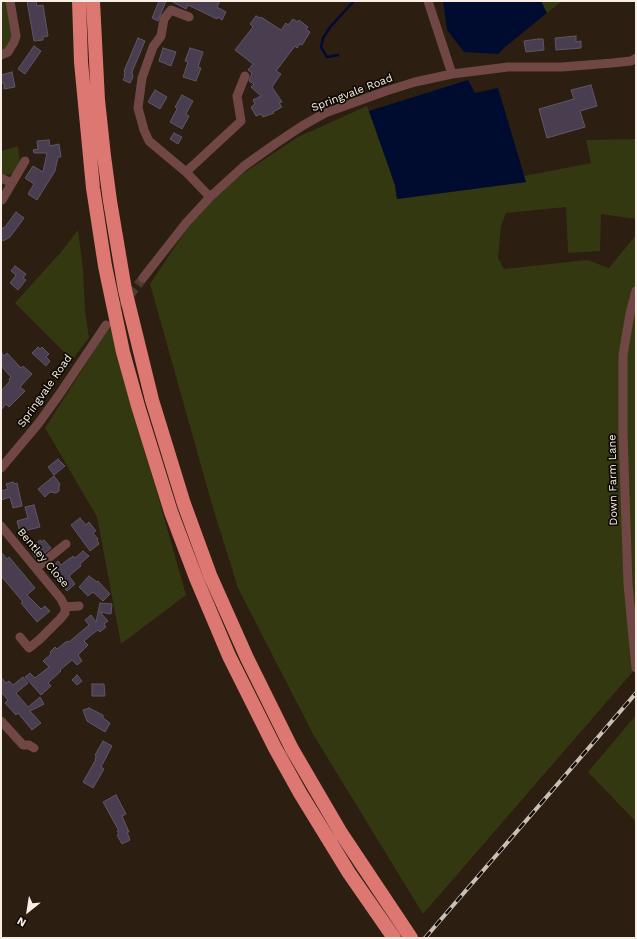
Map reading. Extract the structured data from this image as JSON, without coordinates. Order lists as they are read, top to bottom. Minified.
{"streets":{"street":["Springvale Road","Down Farm Lane","Bentley Close"]},"north":"bottom left"}
